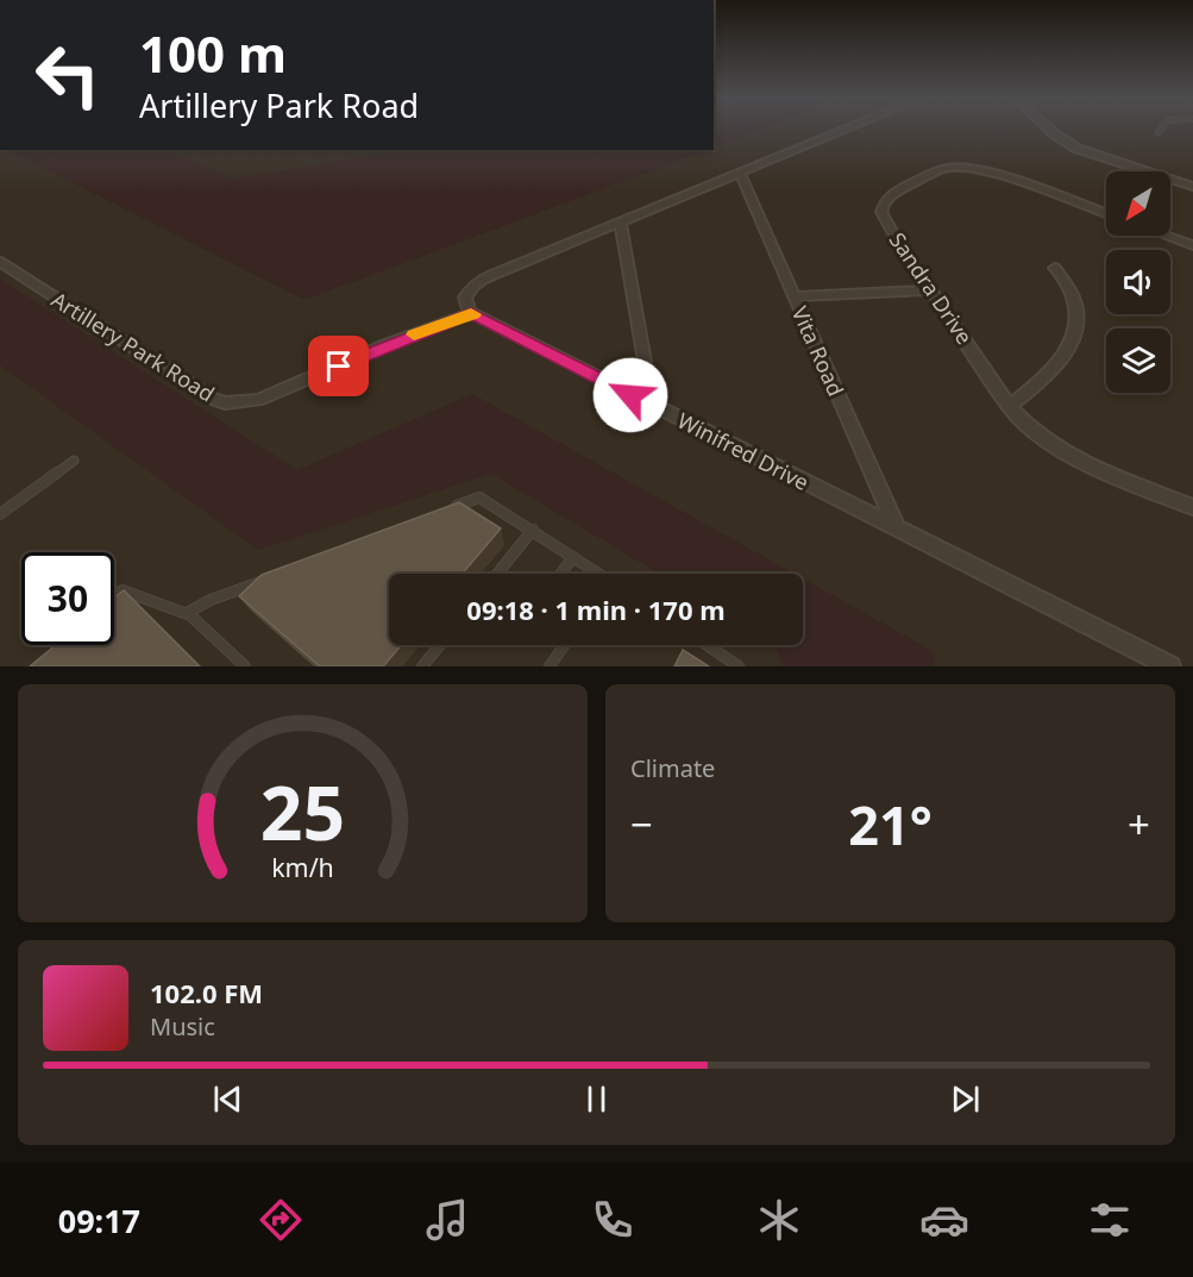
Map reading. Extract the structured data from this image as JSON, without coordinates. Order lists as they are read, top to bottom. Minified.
{"streets":{"street":["Sandra Drive","Artillery Park Road","Vita Road","Winifred Drive"]},"crossings":[["Artillery Park Road","Winifred Drive"],["Vita Road","Winifred Drive"]],"north":"bottom left","page":{"turn":["100 m","Artillery Park Road"],"limit":"30","trip":"09:18 · 1 min · 170 m","tile":"Climate","heat":["−","21°","+"],"song":["102.0 FM","Music"],"tabs":"09:17","gauge":["25","km/h"]}}
